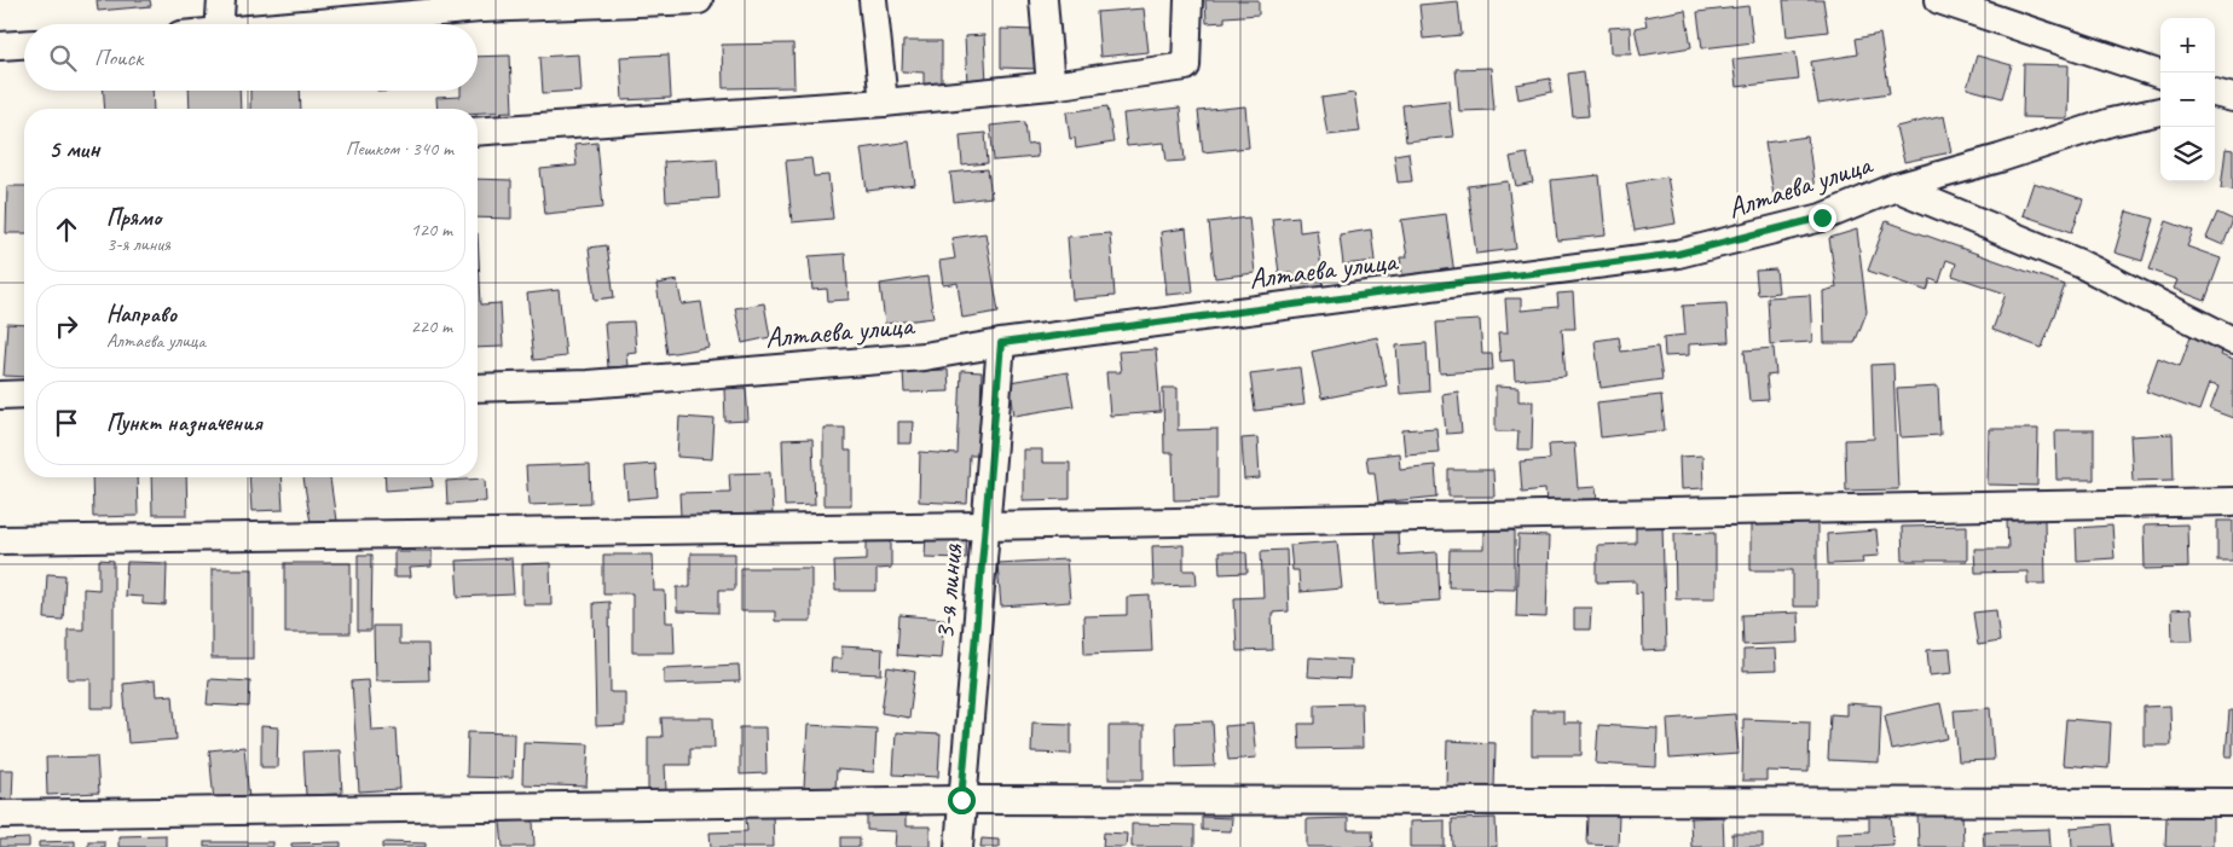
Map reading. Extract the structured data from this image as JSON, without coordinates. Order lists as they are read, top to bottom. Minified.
{"streets":{"street":["Алтаева улица","3-я линия"]},"crossings":[["Алтаева улица","3-я линия"]],"page":{"map_buttons":["+","−"],"search":"Поиск","heading":["5 мин","Пешком · 340 m"],"list":[["Прямо","3-я линия","120 m"],["Направо","Алтаева улица","220 m"],"Пункт назначения"]}}
